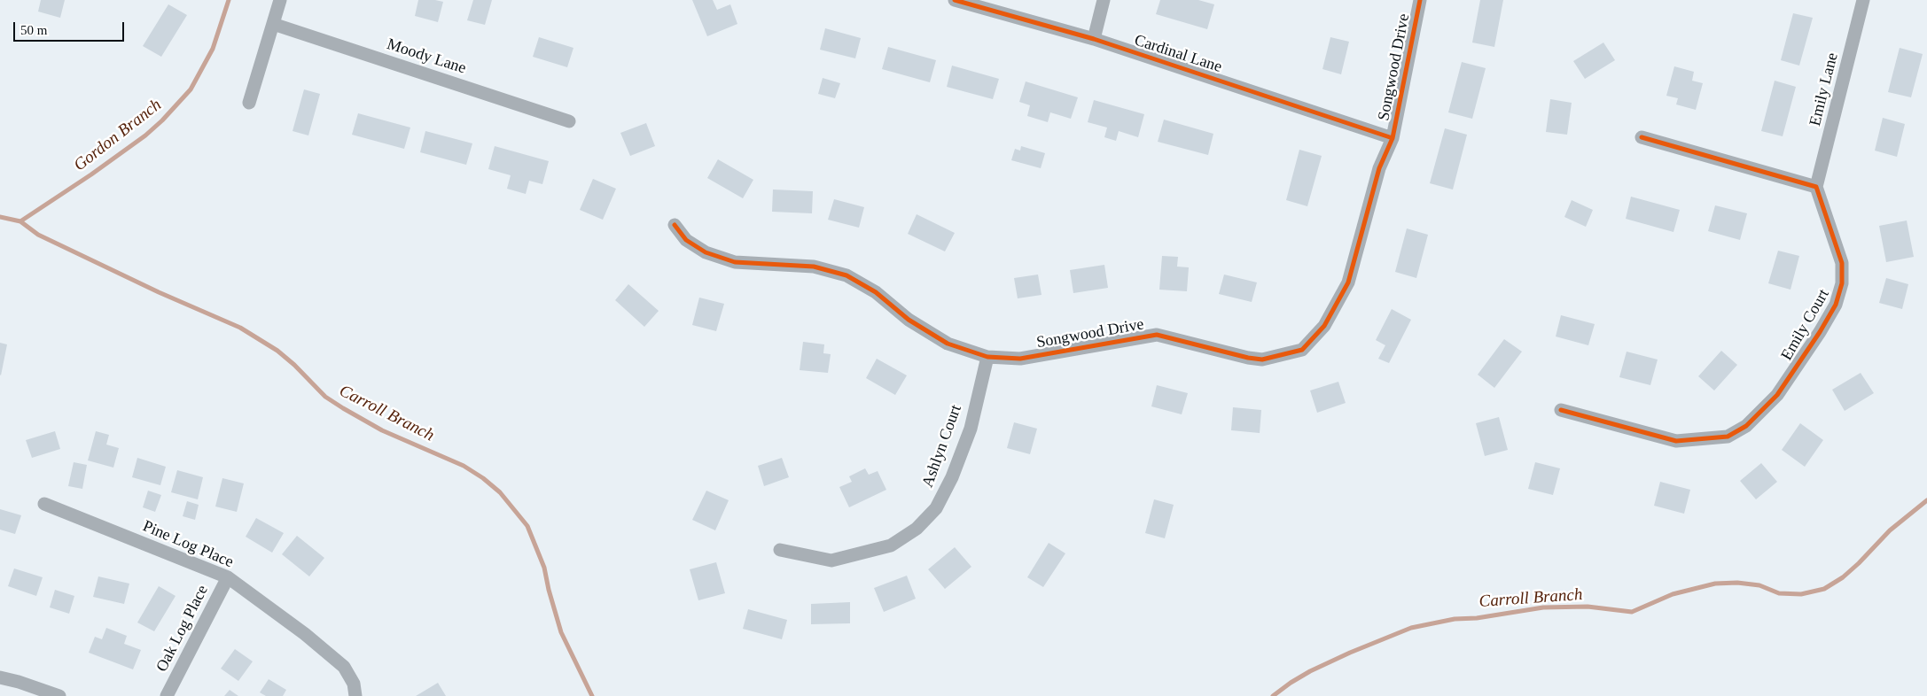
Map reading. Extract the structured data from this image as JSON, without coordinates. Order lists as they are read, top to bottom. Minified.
{"streets":{"street":["Cardinal Lane","Moody Lane","Songwood Drive","Emily Lane","Emily Court","Ashlyn Court","Pine Log Place","Oak Log Place"]},"crossings":[["Cardinal Lane","Songwood Drive"],["Songwood Drive","Ashlyn Court"],["Emily Lane","Emily Court"],["Pine Log Place","Oak Log Place"]],"water":["Gordon Branch","Carroll Branch"],"scale_bar":"50 m"}
